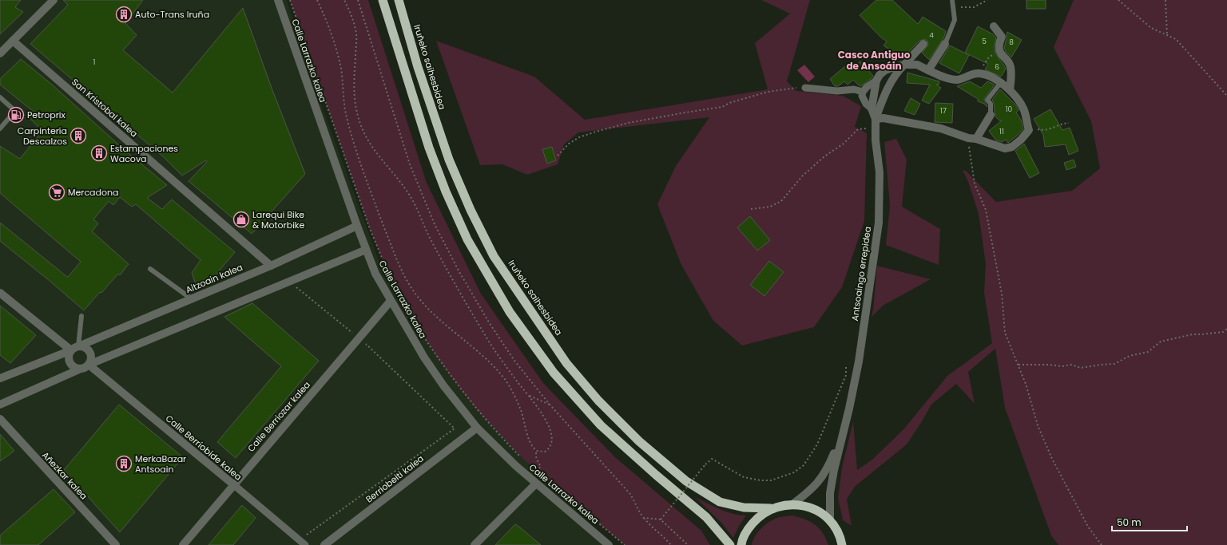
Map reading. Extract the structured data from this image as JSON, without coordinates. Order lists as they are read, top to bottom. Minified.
{"streets":{"highway":["Iruñeko saihesbidea"],"street":["Calle Larrazko kalea","San Kristobal kalea","Antsoaingo errepidea","Aitzoain kalea","Calle Berriozar kalea","Calle Berriobide kalea","Añezkar kalea","Berriobeiti kalea"]},"crossings":[["Calle Larrazko kalea","Aitzoain kalea"],["Calle Larrazko kalea","Calle Berriozar kalea"],["Calle Larrazko kalea","Berriobeiti kalea"],["San Kristobal kalea","Aitzoain kalea"],["Aitzoain kalea","Calle Berriobide kalea"],["Calle Berriozar kalea","Calle Berriobide kalea"]],"districts":["Casco Antiguo de Ansoáin"],"places":{"building":["Auto-Trans Iruña","Carpintería Descalzos","Estampaciones Wacova","MerkaBazar Antsoain"],"fuel station":["Petroprix"],"supermarket":["Mercadona"],"shop":["Larequi Bike & Motorbike"]},"house_numbers":["4","5","8","1","6","10","17","11"],"scale_bar":"50 m"}
